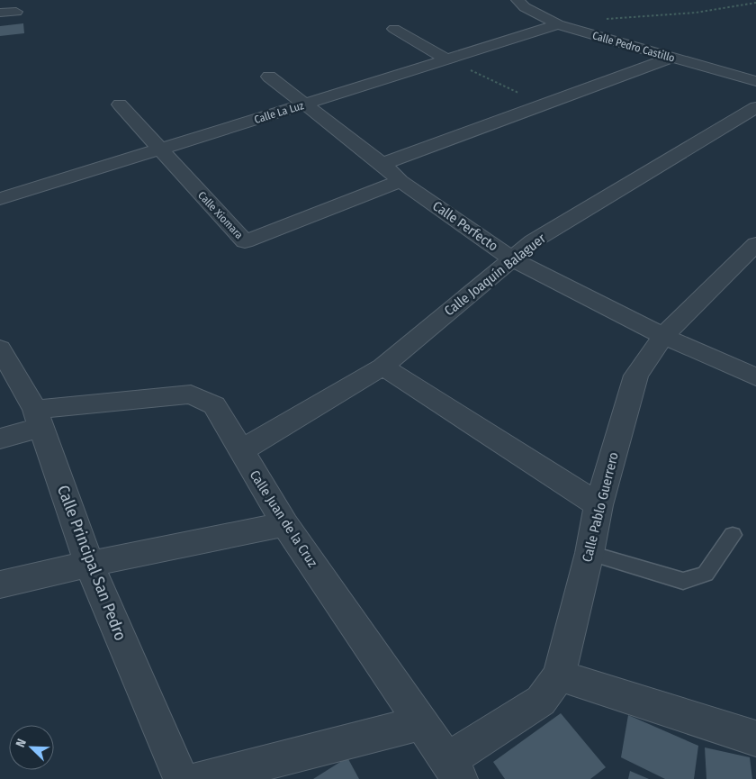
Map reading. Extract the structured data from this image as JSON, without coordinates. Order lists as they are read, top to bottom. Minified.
{"streets":{"street":["Calle Pedro Castillo","Calle La Luz","Calle Xiomara","Calle Perfecto","Calle Joaquín Balaguer","Calle Pablo Guerrero","Calle Juan de la Cruz","Calle Principal San Pedro"]},"crossings":[["Calle Pedro Castillo","Calle La Luz"],["Calle La Luz","Calle Xiomara"],["Calle La Luz","Calle Perfecto"],["Calle Xiomara","Calle Perfecto"],["Calle Perfecto","Calle Joaquín Balaguer"],["Calle Perfecto","Calle Pablo Guerrero"],["Calle Joaquín Balaguer","Calle Juan de la Cruz"],["Calle Pablo Guerrero","Calle Juan de la Cruz"],["Calle Juan de la Cruz","Calle Principal San Pedro"]],"north":"top left"}
